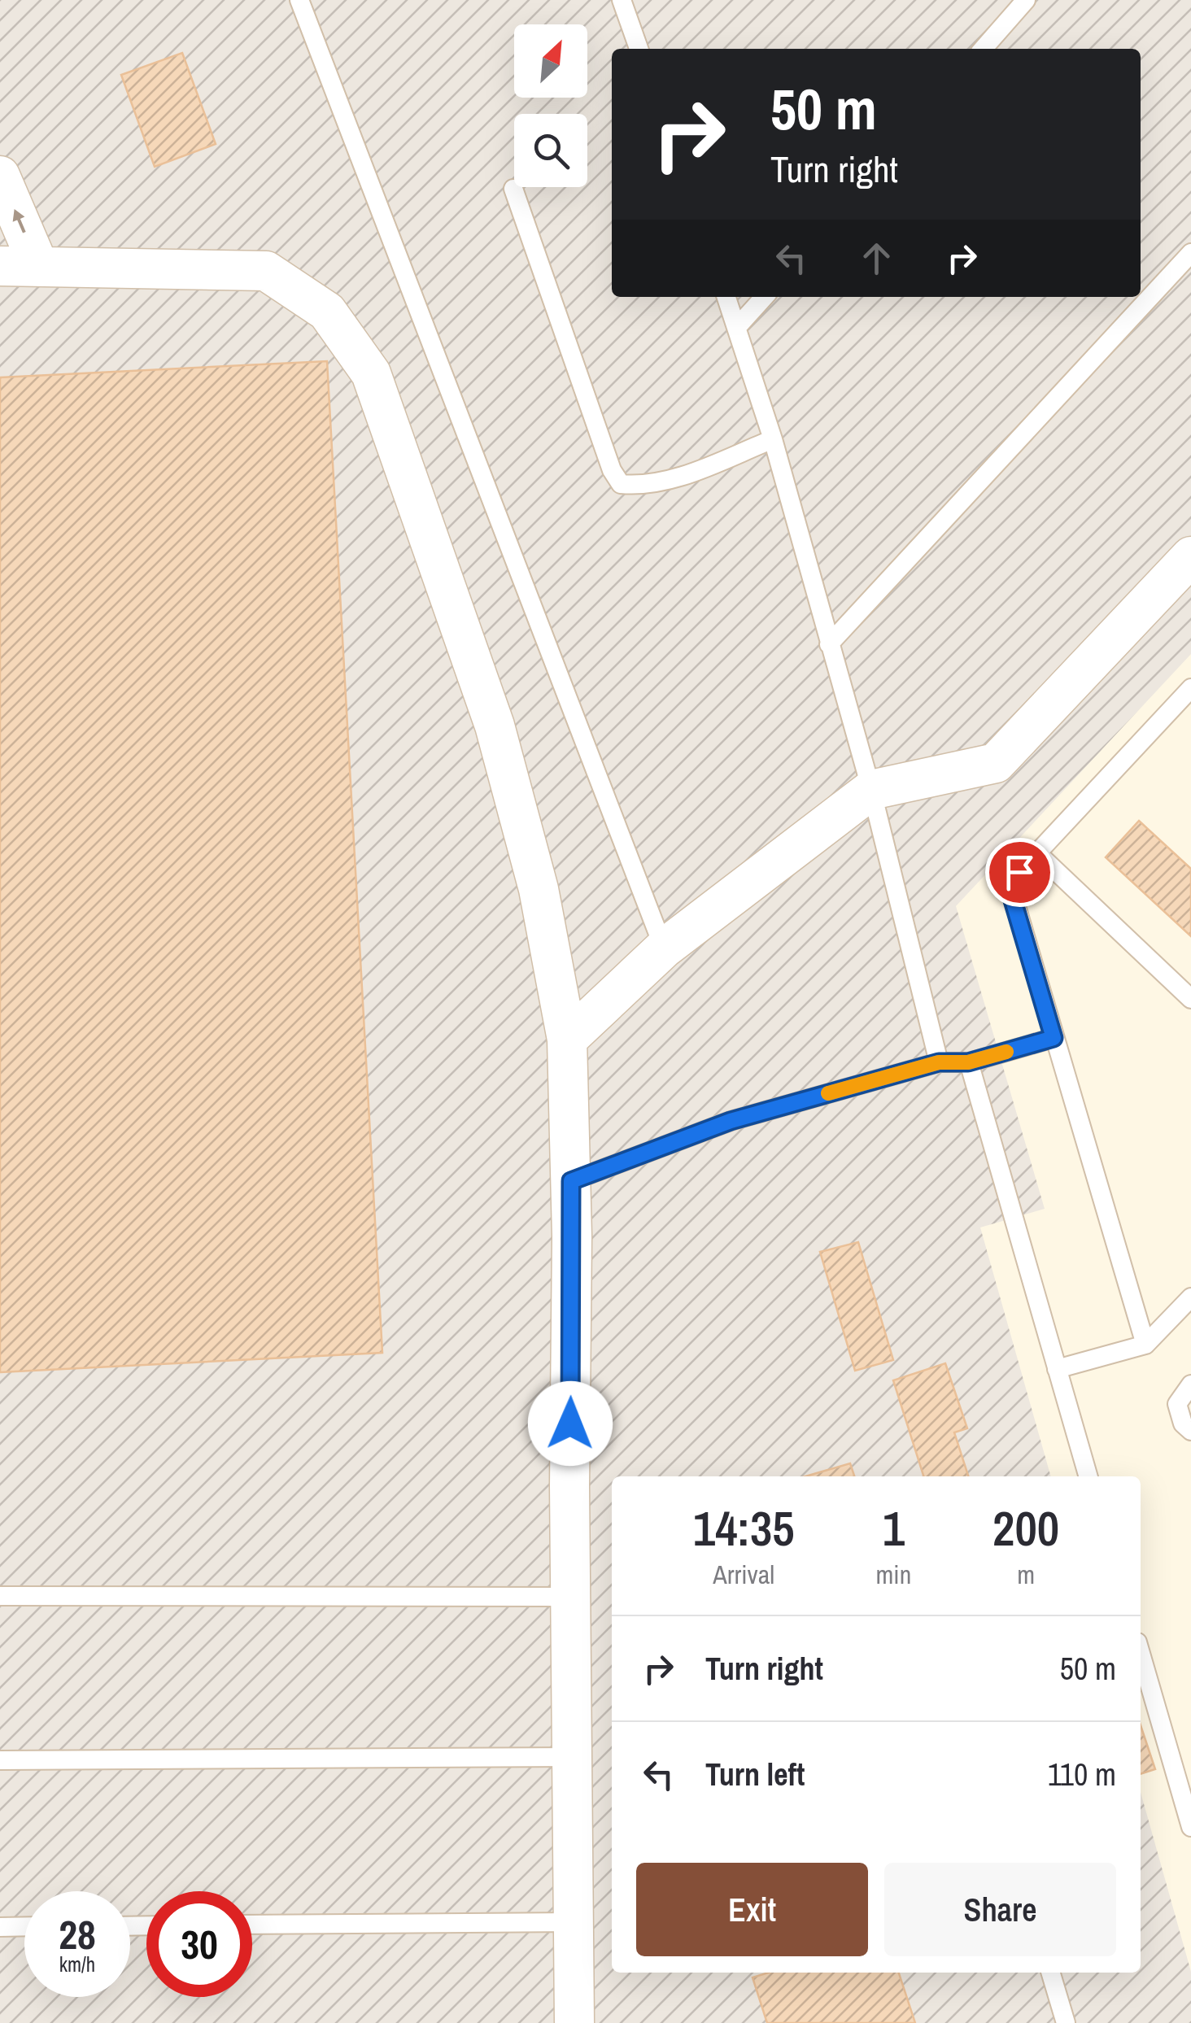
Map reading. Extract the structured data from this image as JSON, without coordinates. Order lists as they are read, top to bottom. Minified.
{"north":"top right","page":{"turn":["50 m","Turn right"],"eta":["14:35","Arrival","1","min","200","m"],"list":[{"name":"Turn right","value":"50 m"},{"name":"Turn left","value":"110 m"}],"buttons":["Exit","Share"],"speed":"28 km/h","limit":"30"}}
